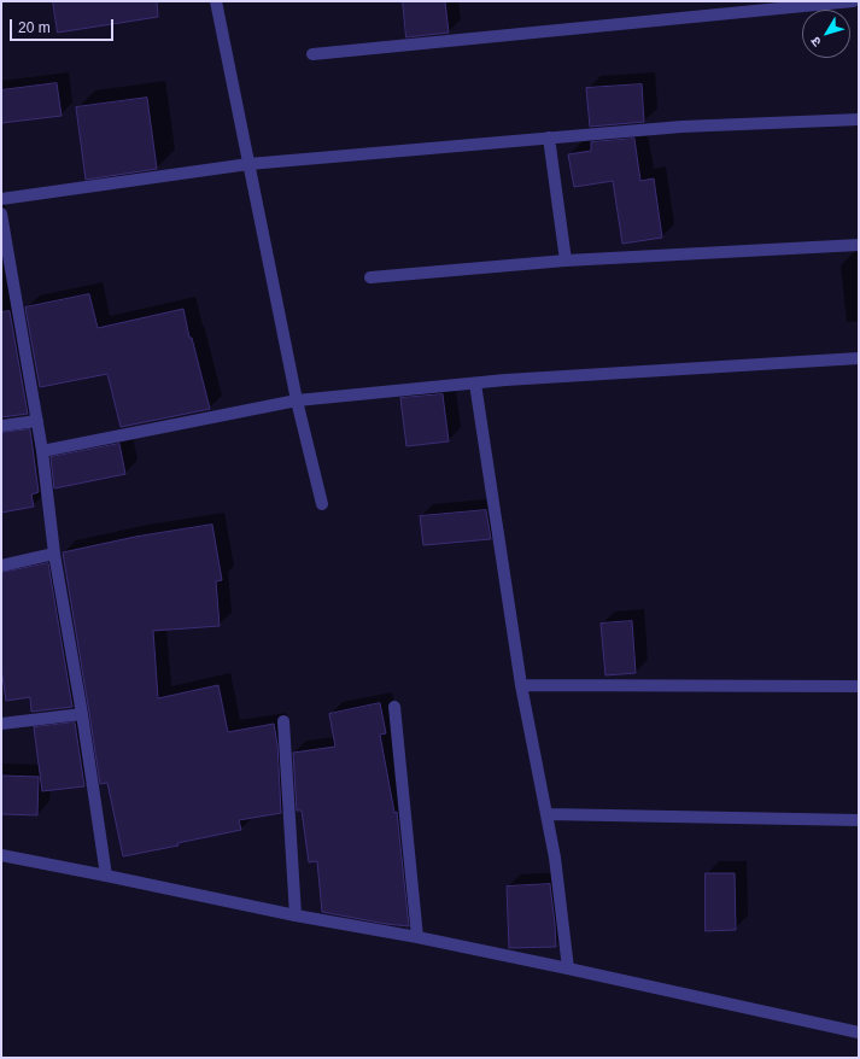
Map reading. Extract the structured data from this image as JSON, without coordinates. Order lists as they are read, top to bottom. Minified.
{"scale_bar":"20 m","north":"bottom left"}
